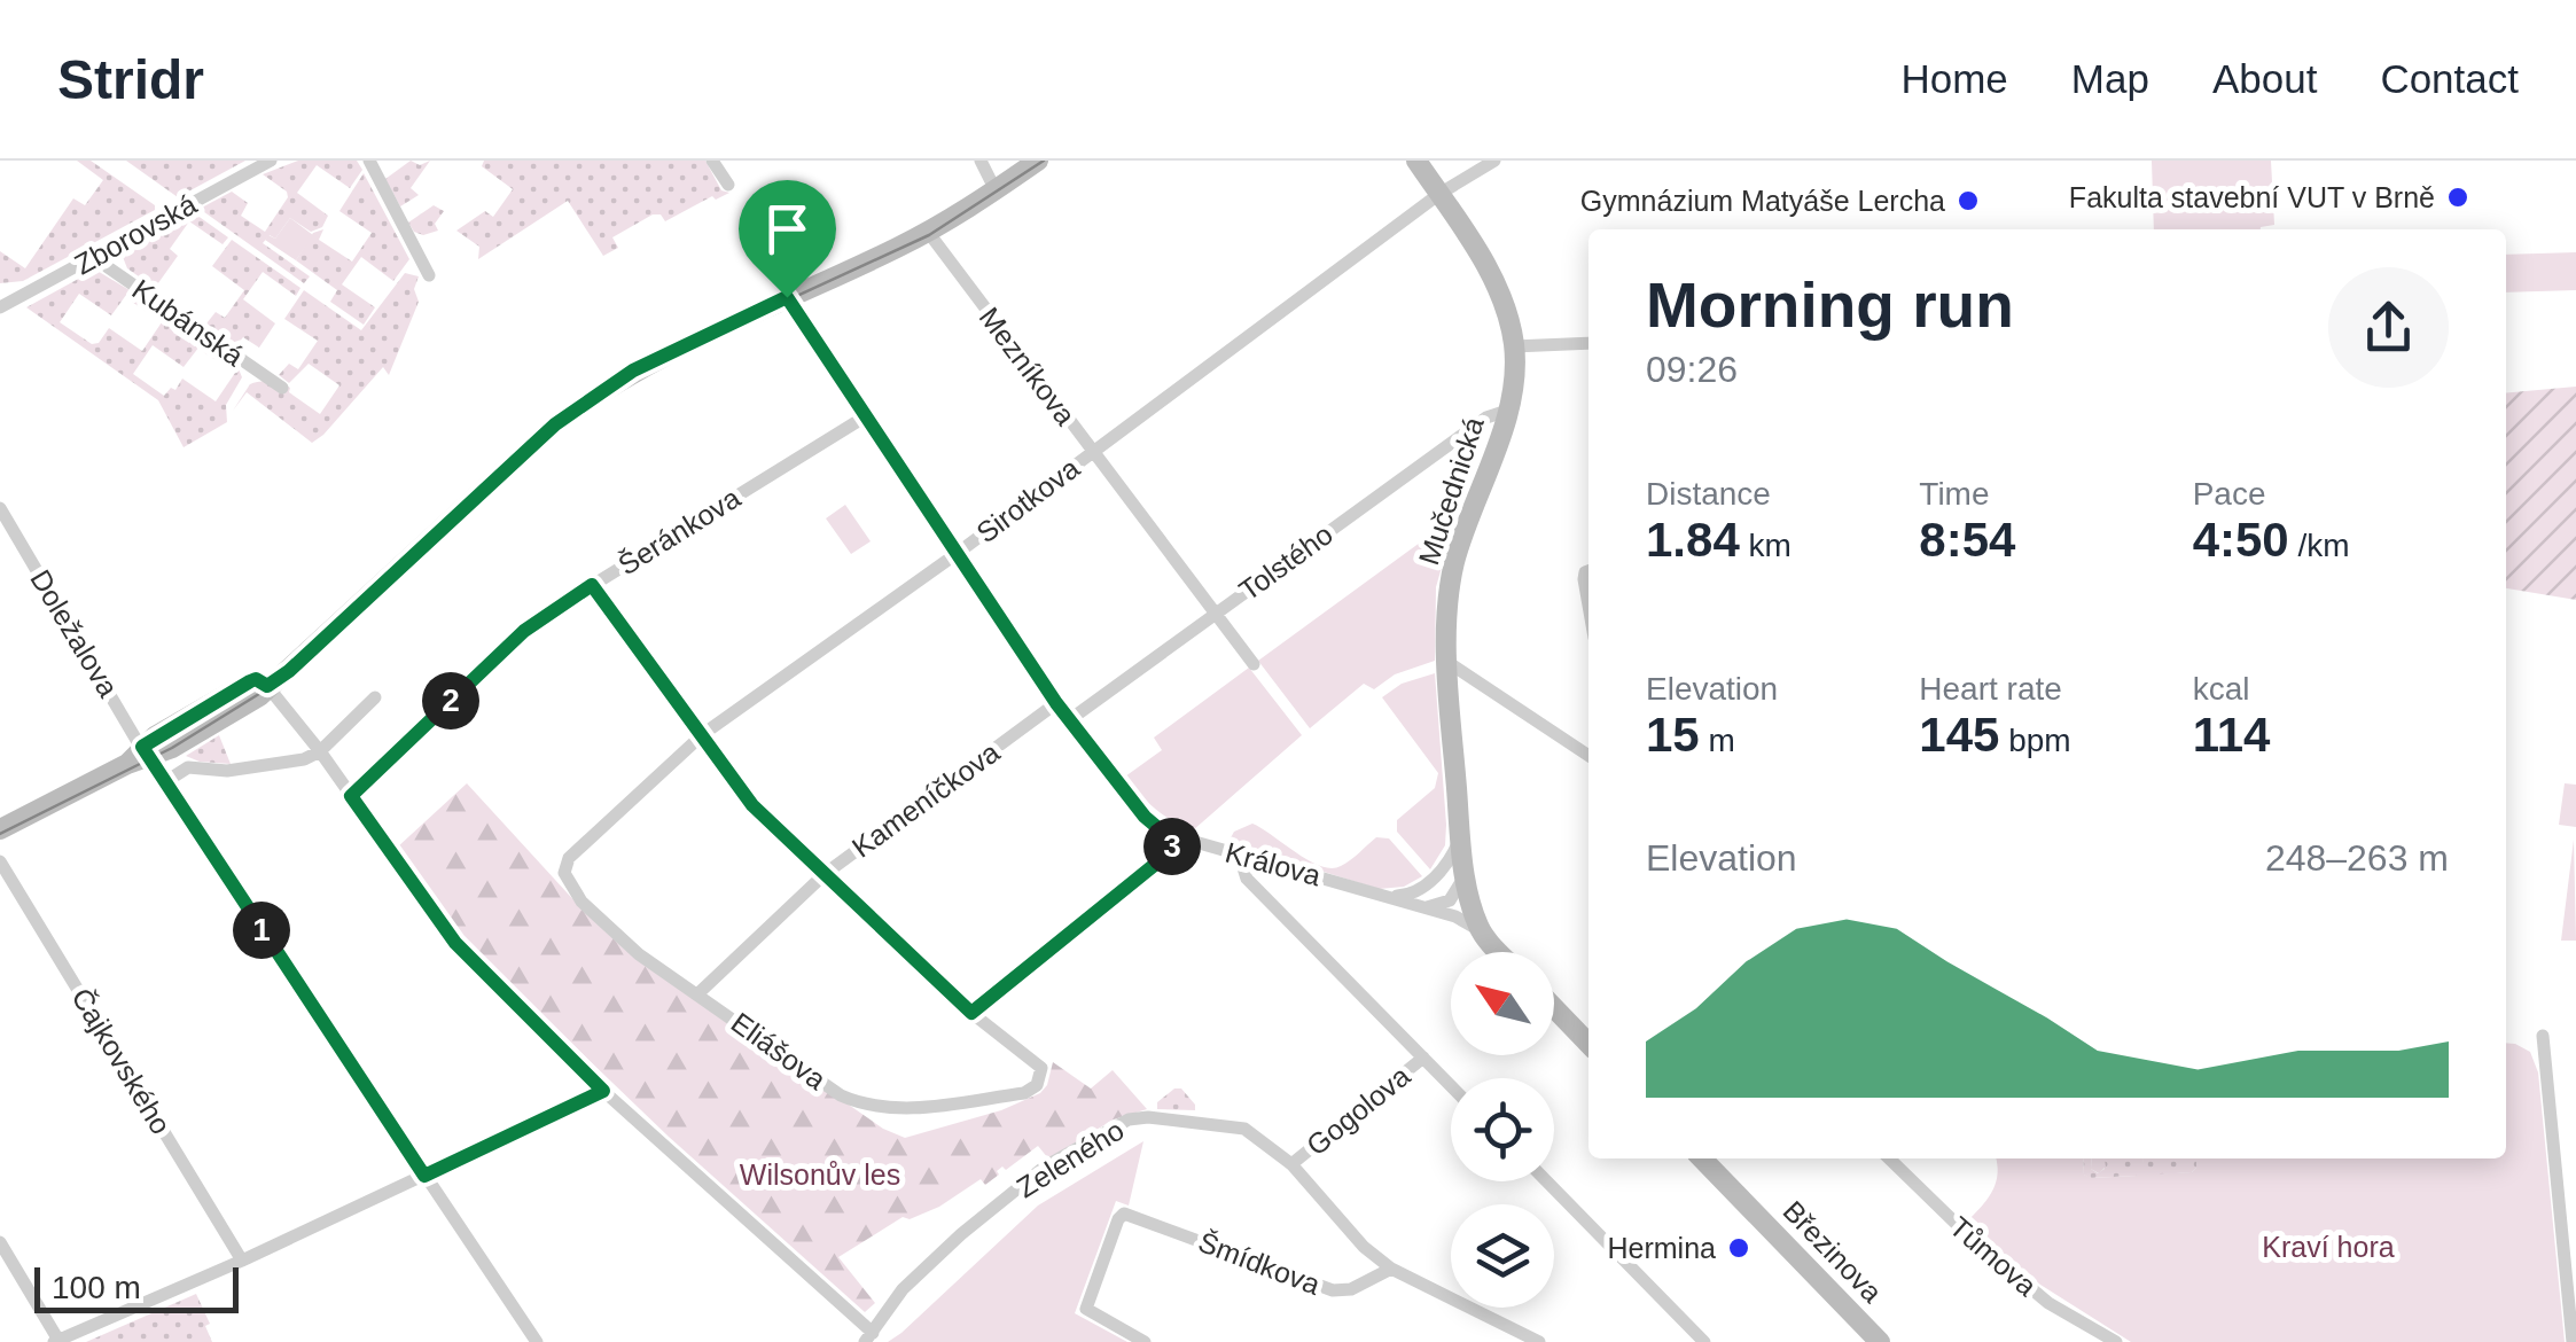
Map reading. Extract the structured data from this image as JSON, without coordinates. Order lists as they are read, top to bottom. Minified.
{"streets":{"street":["Zborovská","Kubánská","Mezníkova","Mučednická","Sirotkova","Šeránkova","Tolstého","Doležalova","Kameníčkova","Králova","Eliášova","Čajkovského","Gogolova","Zeleného","Březinova","Tůmova","Šmídkova"]},"crossings":[["Zborovská","Kubánská"],["Mezníkova","Sirotkova"],["Mezníkova","Tolstého"],["Mučednická","Sirotkova"],["Mučednická","Tolstého"],["Mučednická","Králova"],["Sirotkova","Králova"],["Sirotkova","Eliášova"],["Šeránkova","Králova"],["Tolstého","Králova"],["Kameníčkova","Králova"],["Kameníčkova","Eliášova"],["Gogolova","Zeleného"],["Zeleného","Šmídkova"]],"parks":["Wilsonův les","Kraví hora"],"places":["Fakulta stavební VUT v Brně","Gymnázium Matyáše Lercha","Hermina"],"scale_bar":"100 m","north":"top left","page":{"header":"Stridr","nav":["Home","Map","About","Contact"],"heading":["Morning run","09:26"],"stats":[["Distance","1.84 km"],["Time","8:54"],["Pace","4:50 /km"],["Elevation","15 m"],["Heart rate","145 bpm"],["kcal","114"]],"pins":["2","3","1"],"chart":["Elevation","248–263 m"],"scale":"100 m"}}
